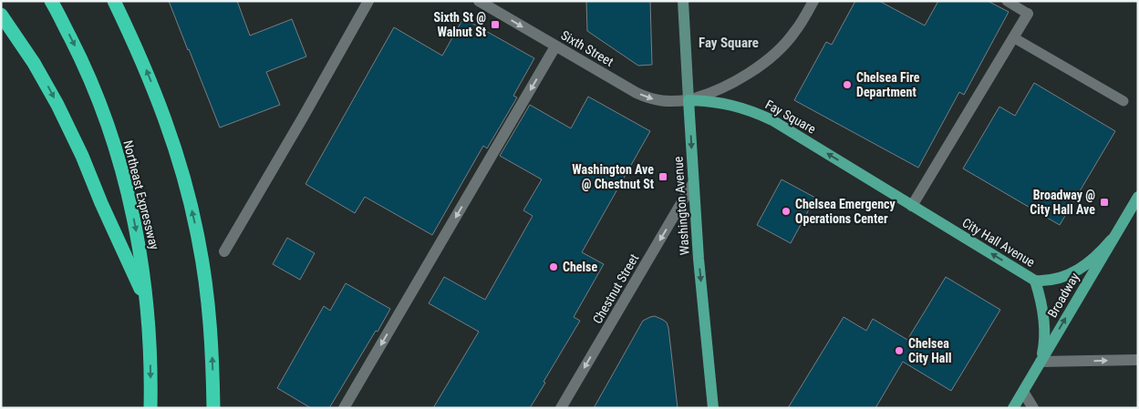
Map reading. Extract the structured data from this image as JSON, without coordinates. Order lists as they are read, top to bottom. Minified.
{"streets":{"highway":["Northeast Expressway"],"main road":["Fay Square","Washington Avenue","City Hall Avenue","Broadway"],"street":["Sixth Street","Chestnut Street"]},"crossings":[["Sixth Street","Fay Square"],["Sixth Street","Washington Avenue"],["Fay Square","Washington Avenue"],["Fay Square","City Hall Avenue"],["Washington Avenue","Chestnut Street"],["City Hall Avenue","Broadway"]],"one_way":["Sixth Street","Fay Square","Washington Avenue","City Hall Avenue","Chestnut Street","Broadway"],"districts":["Fay Square"],"places":{"transit":["Sixth St @ Walnut St","Washington Ave @ Chestnut St","Broadway @ City Hall Ave"],"other":["Chelsea Fire Department","Chelsea Emergency Operations Center","Chelse","Chelsea City Hall"]}}
